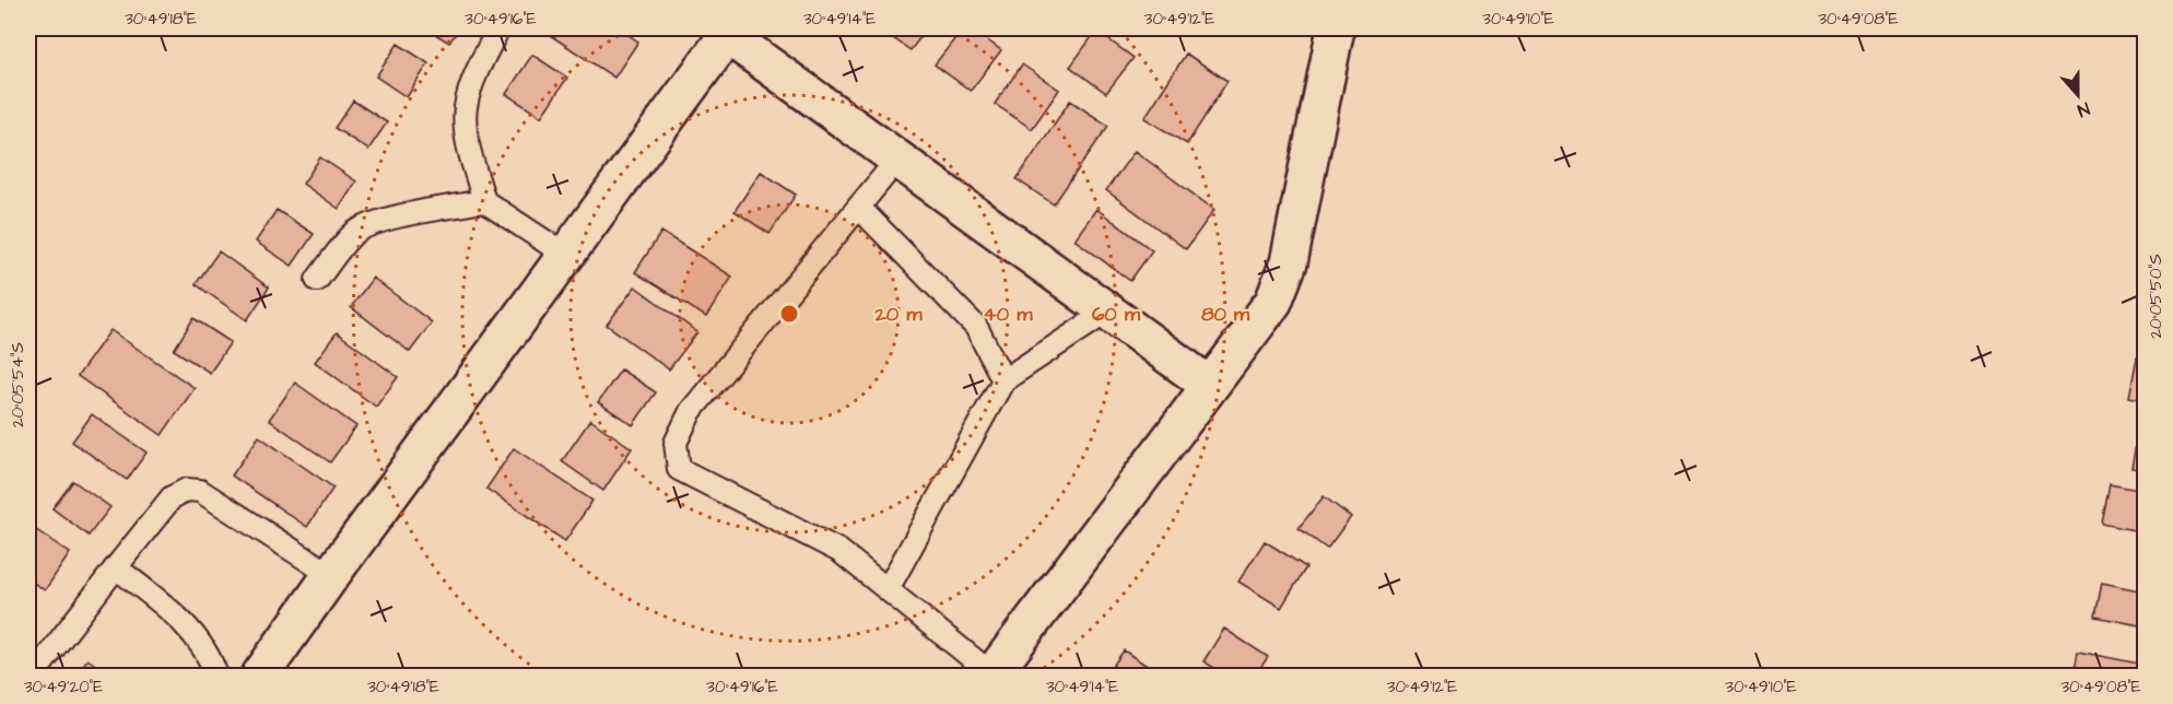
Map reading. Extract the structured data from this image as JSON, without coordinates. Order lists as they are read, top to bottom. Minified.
{"north":"bottom","coordinates":["30°49'18\"E","30°49'16\"E","30°49'14\"E","30°49'12\"E","30°49'10\"E","30°49'08\"E","20°05'50\"S","20°05'54\"S","30°49'20\"E"],"rings":["20 m","40 m","60 m","80 m"]}
